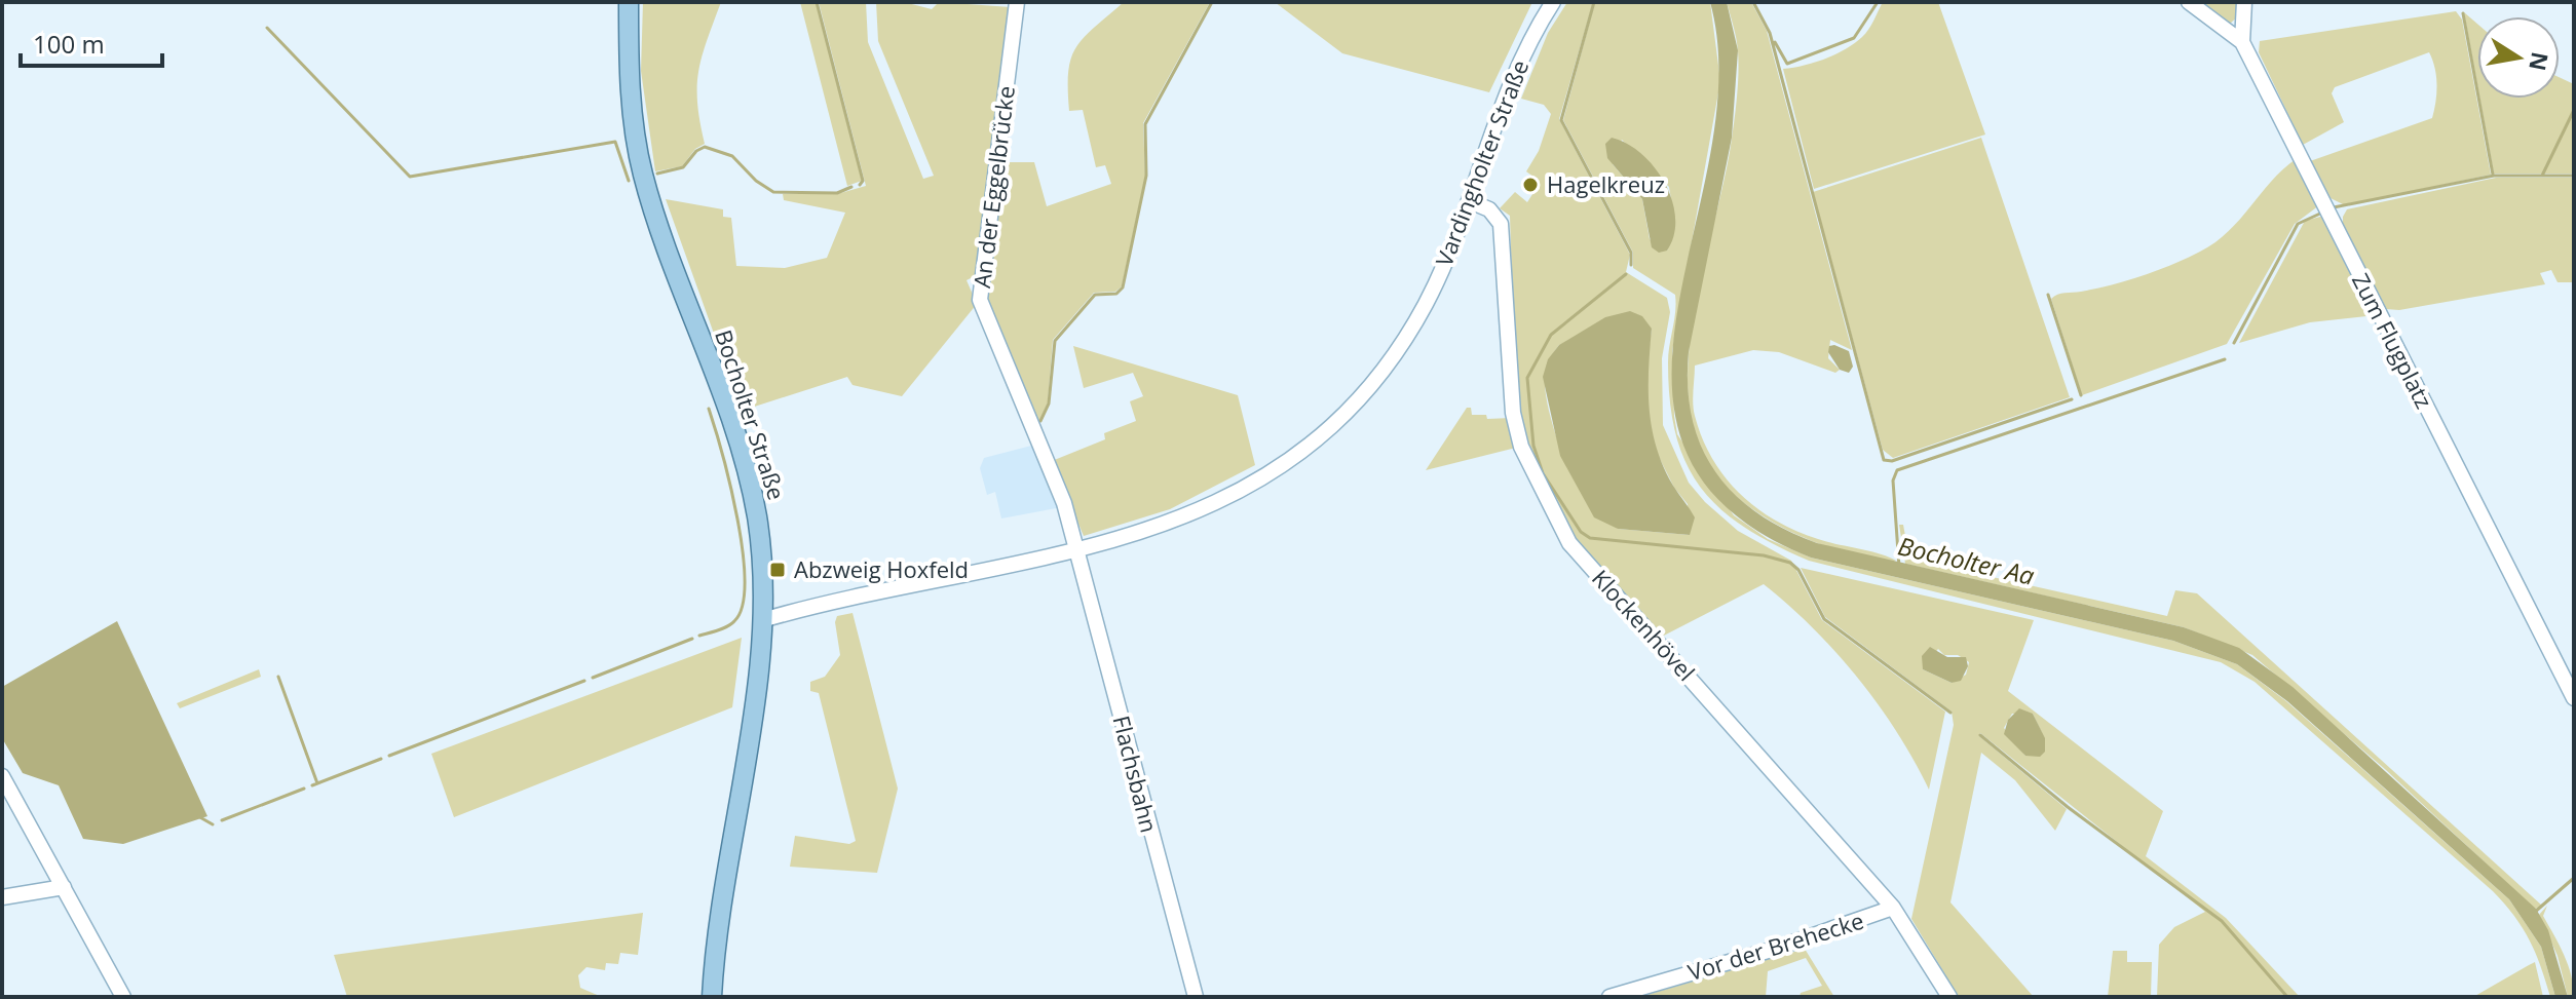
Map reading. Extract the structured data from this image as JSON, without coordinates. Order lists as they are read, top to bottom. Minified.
{"streets":{"main road":["Bocholter Straße"],"street":["Vardingholter Straße","An der Eggelbrücke","Zum Flugplatz","Klockenhövel","Flachsbahn","Vor der Brehecke"]},"crossings":[["Vardingholter Straße","An der Eggelbrücke"],["Vardingholter Straße","Bocholter Straße"],["Vardingholter Straße","Klockenhövel"],["Vardingholter Straße","Flachsbahn"],["An der Eggelbrücke","Flachsbahn"],["Klockenhövel","Vor der Brehecke"]],"water":["Bocholter Aa"],"places":{"other":["Hagelkreuz"],"transit":["Abzweig Hoxfeld"]},"scale_bar":"100 m","north":"right"}
